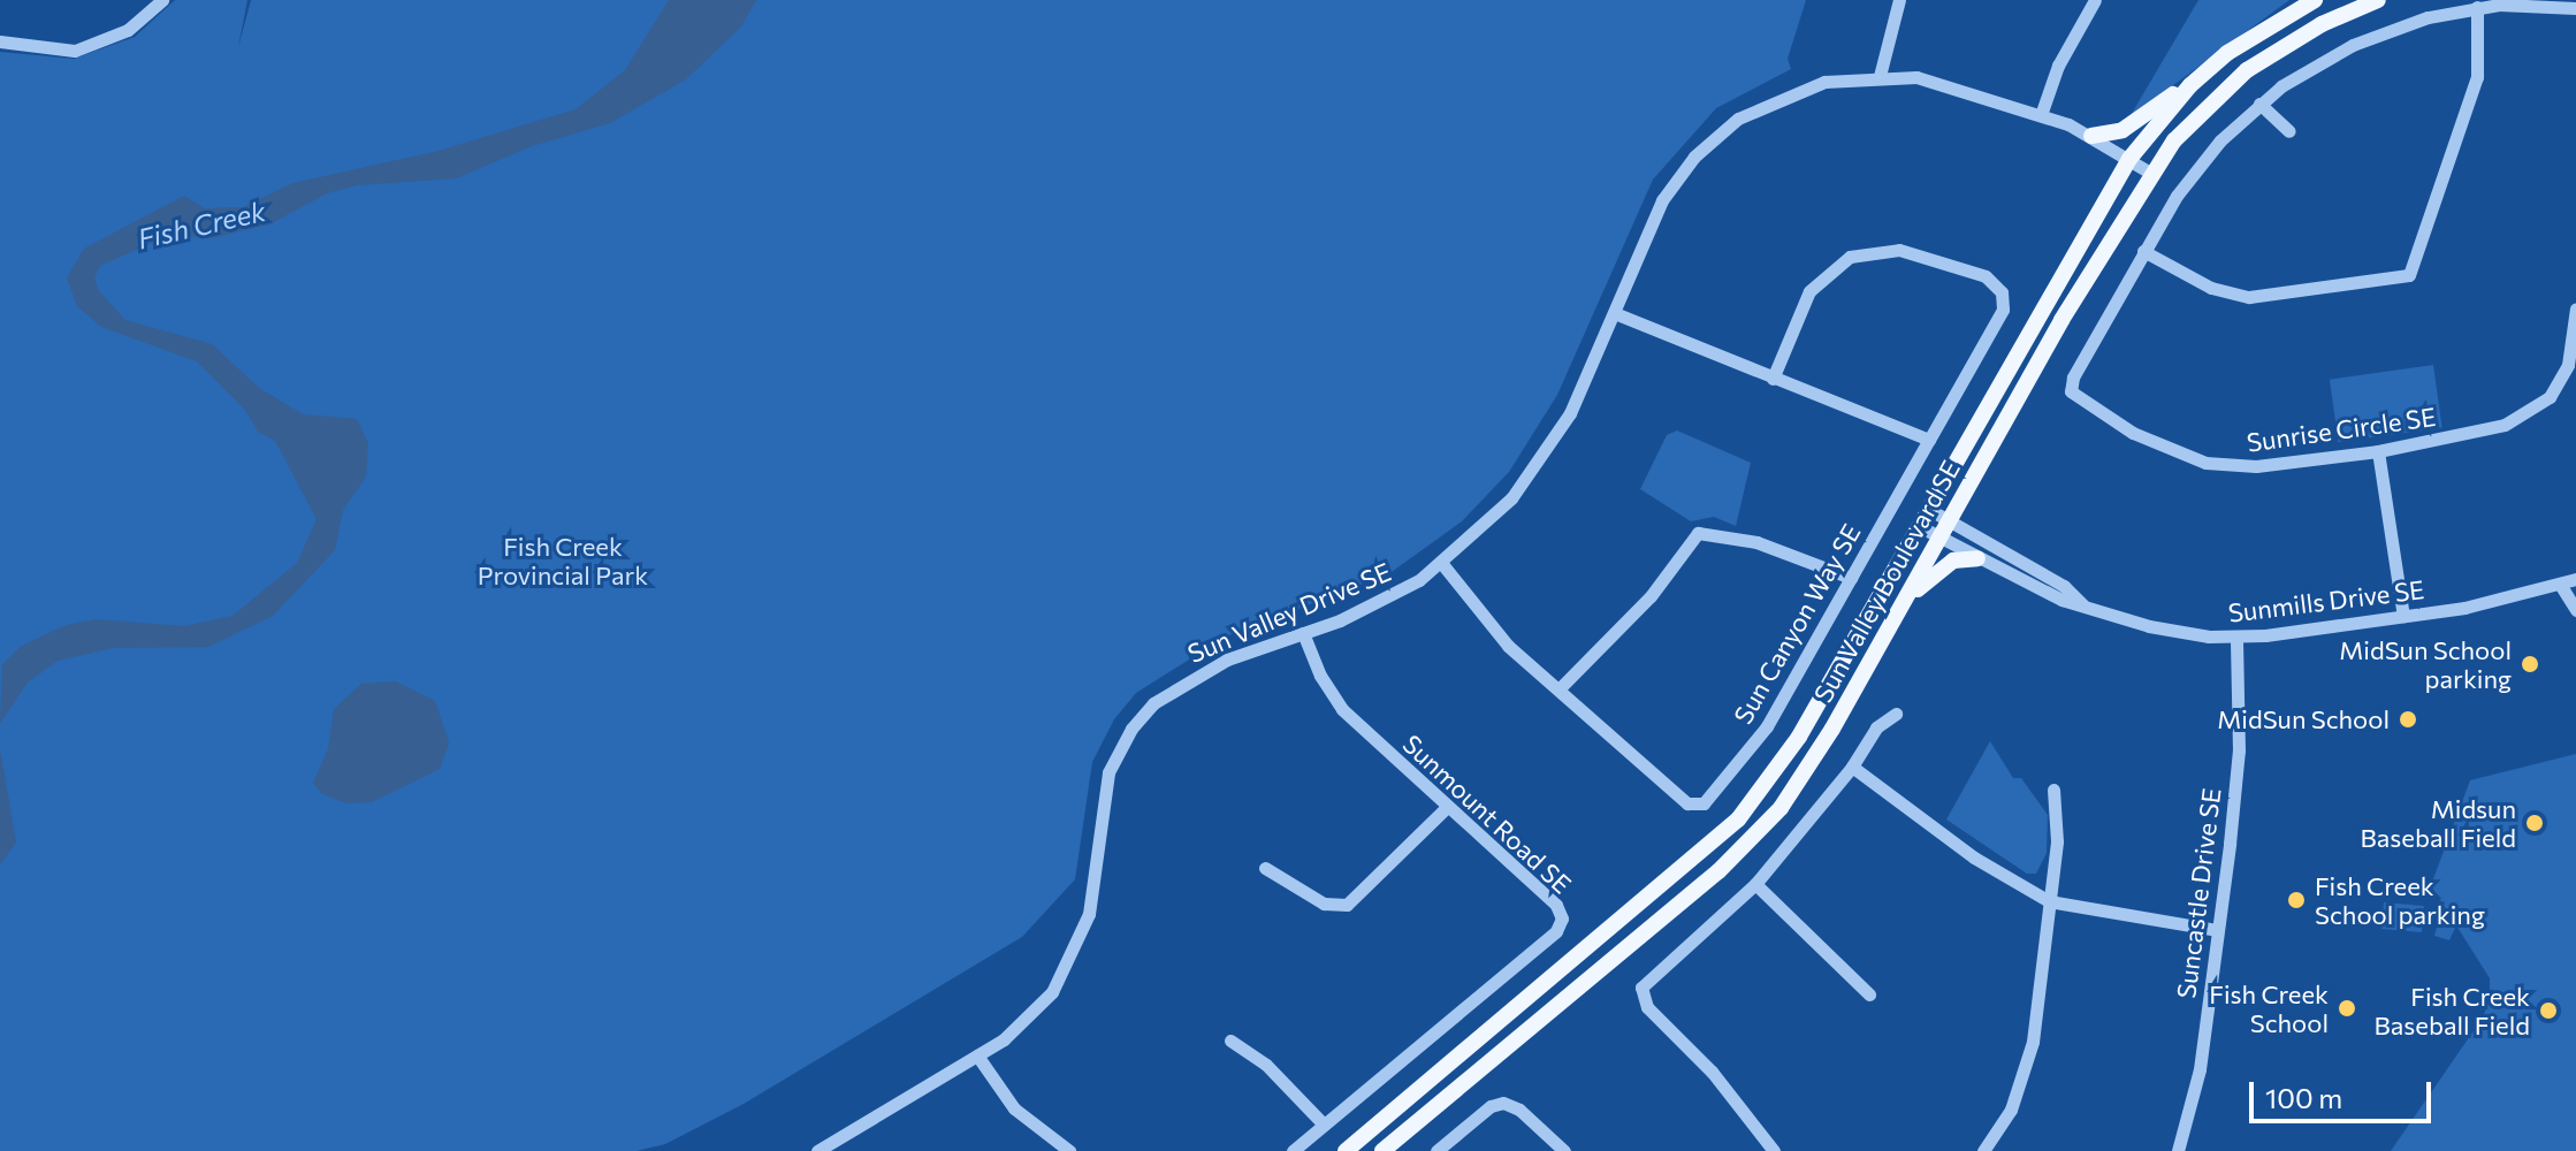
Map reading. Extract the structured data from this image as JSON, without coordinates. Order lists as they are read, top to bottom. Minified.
{"streets":{"main road":["Sun Valley Boulevard SE"],"street":["Sunrise Circle SE","Sunmills Drive SE","Sun Valley Drive SE","Sun Canyon Way SE","Sunmount Road SE","Suncastle Drive SE"]},"crossings":[["Sun Valley Boulevard SE","Sunmills Drive SE"],["Sun Valley Boulevard SE","Sun Valley Drive SE"],["Sunmills Drive SE","Suncastle Drive SE"],["Sun Valley Drive SE","Sun Canyon Way SE"],["Sun Valley Drive SE","Sunmount Road SE"]],"water":["Fish Creek"],"parks":["Fish Creek Provincial Park"],"places":["MidSun School parking","MidSun School","Midsun Baseball Field","Fish Creek School parking","Fish Creek School","Fish Creek Baseball Field"],"scale_bar":"100 m"}
